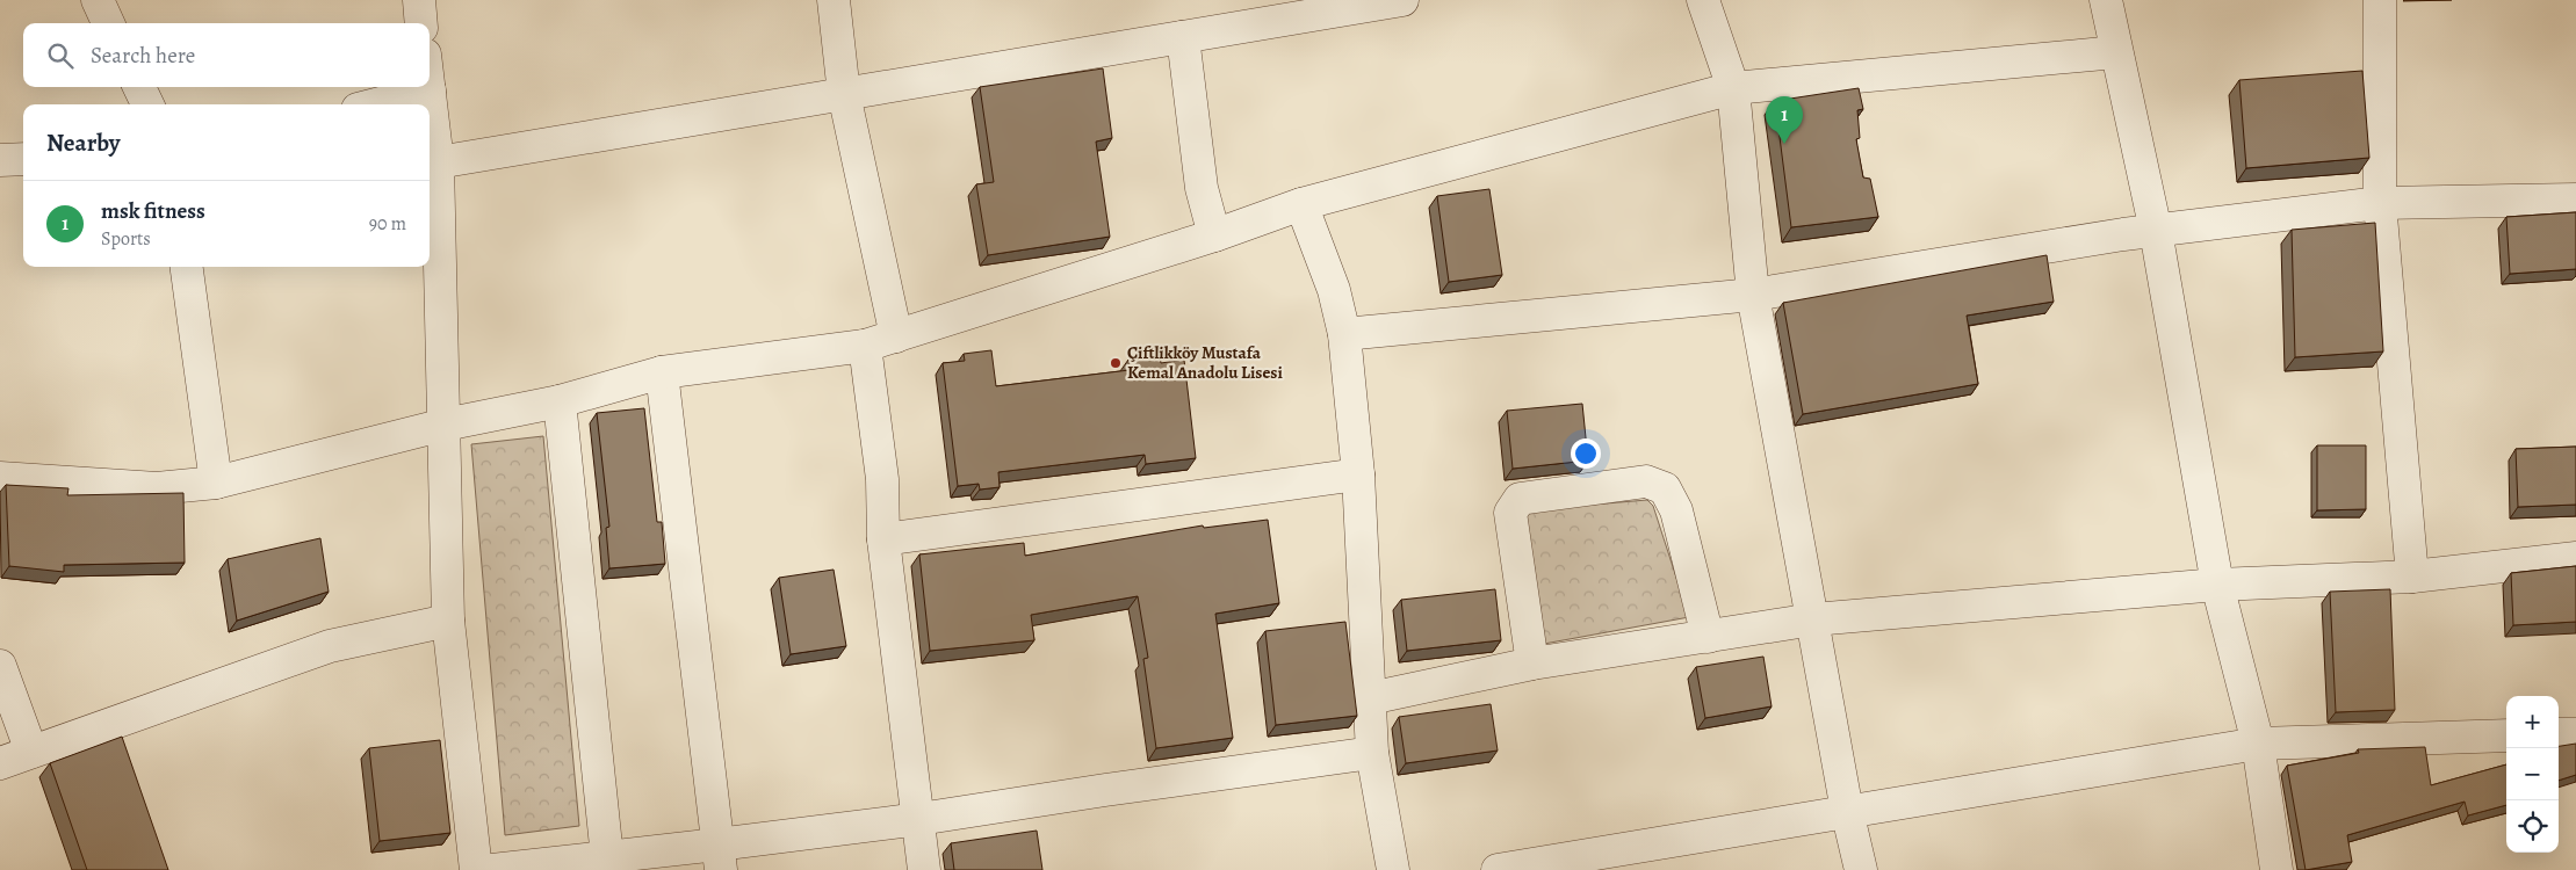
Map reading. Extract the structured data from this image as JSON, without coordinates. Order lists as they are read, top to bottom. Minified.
{"places":["Çiftlikköy Mustafa Kemal Anadolu Lisesi"],"page":{"search":"Search here","pins":"1","heading":"Nearby","list":[{"mark":"1","name":"msk fitness","note":"Sports","value":"90 m"}],"map_buttons":["+","−"]}}
